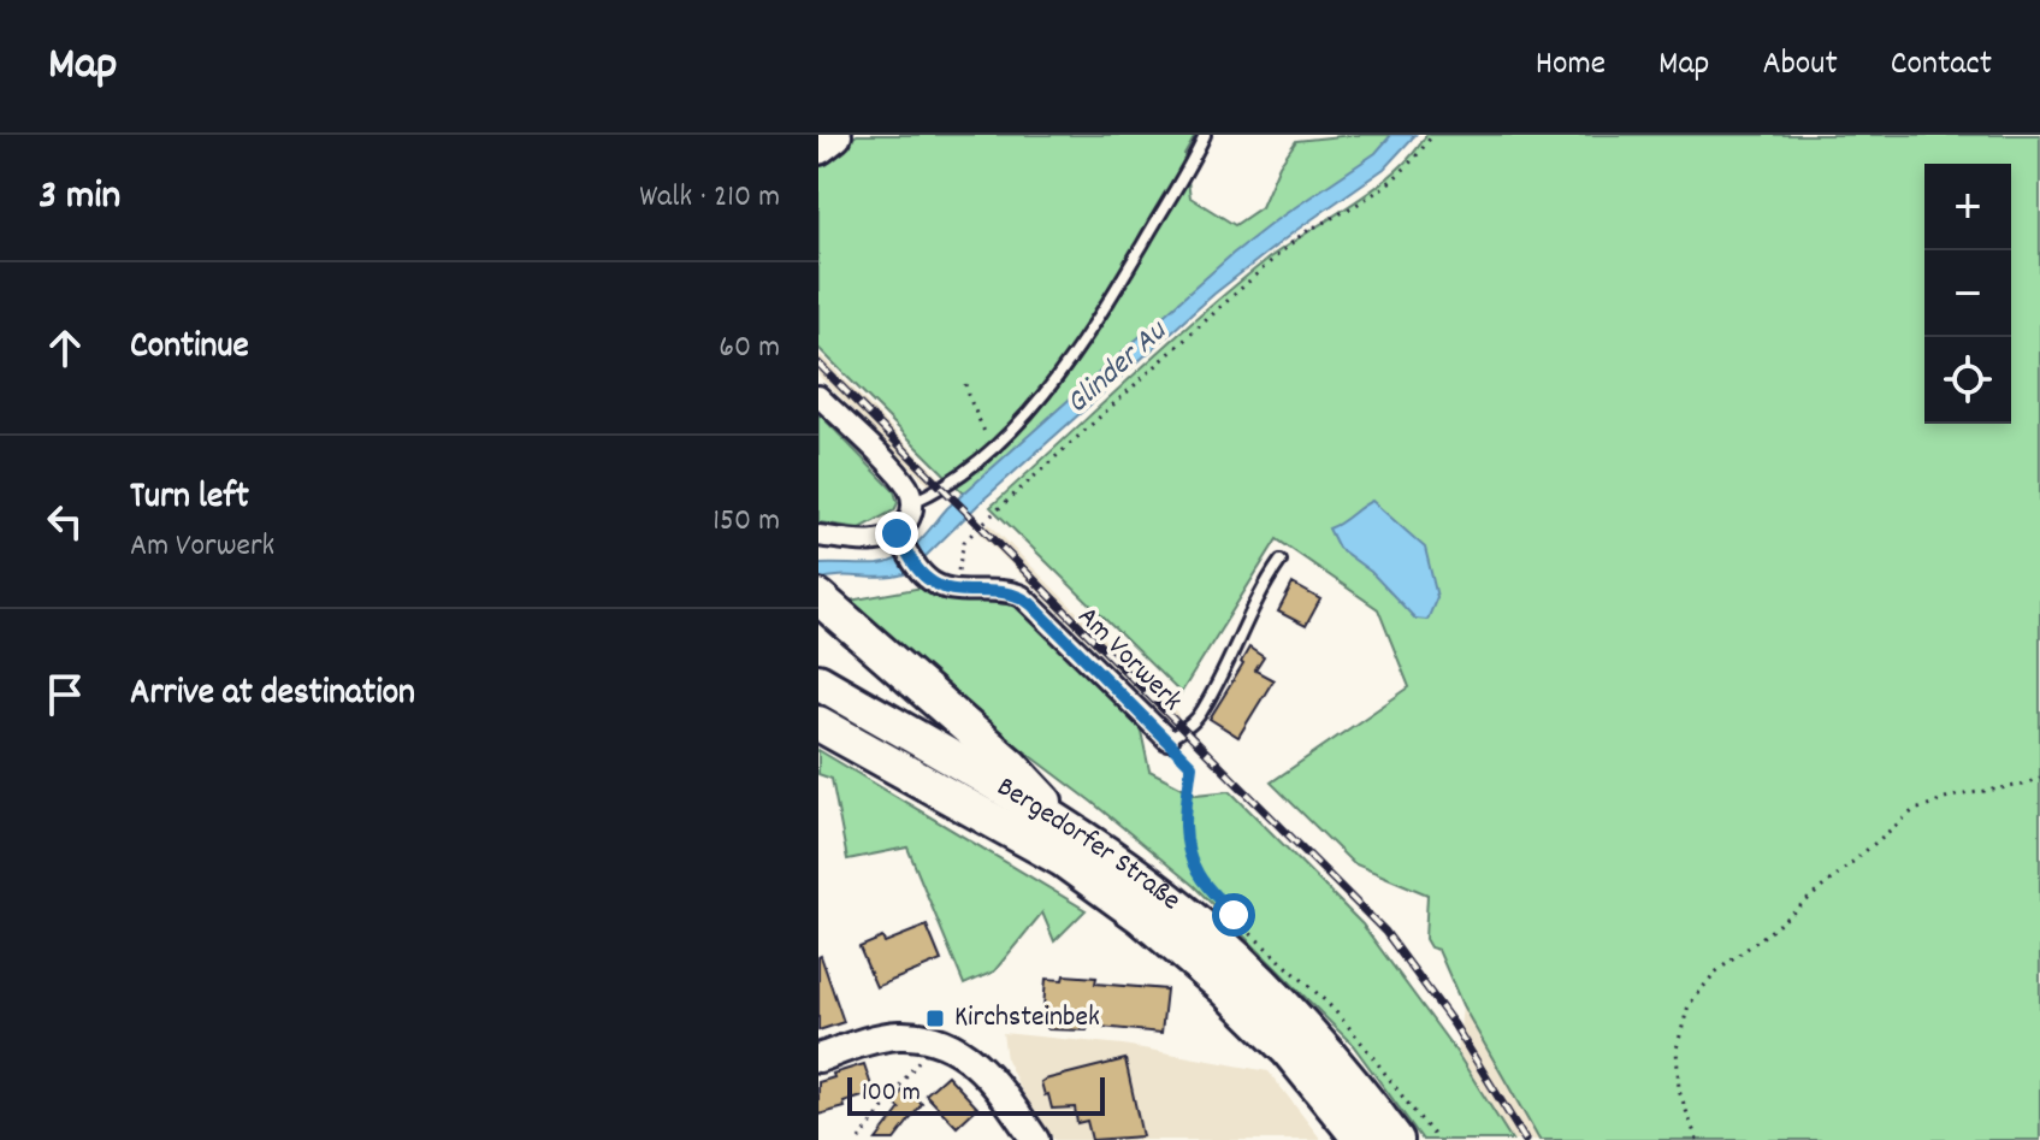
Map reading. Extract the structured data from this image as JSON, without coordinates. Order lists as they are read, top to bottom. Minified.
{"streets":{"highway":["Bergedorfer Straße"],"street":["Am Vorwerk"]},"water":["Glinder Au"],"places":{"transit":["Kirchsteinbek"]},"scale_bar":"100 m","page":{"header":"Map","nav":["Home","Map","About","Contact"],"heading":["3 min","Walk · 210 m"],"map_buttons":["+","−"],"list":[["Continue","60 m"],["Turn left","Am Vorwerk","150 m"],"Arrive at destination"],"scale":"100 m"}}
